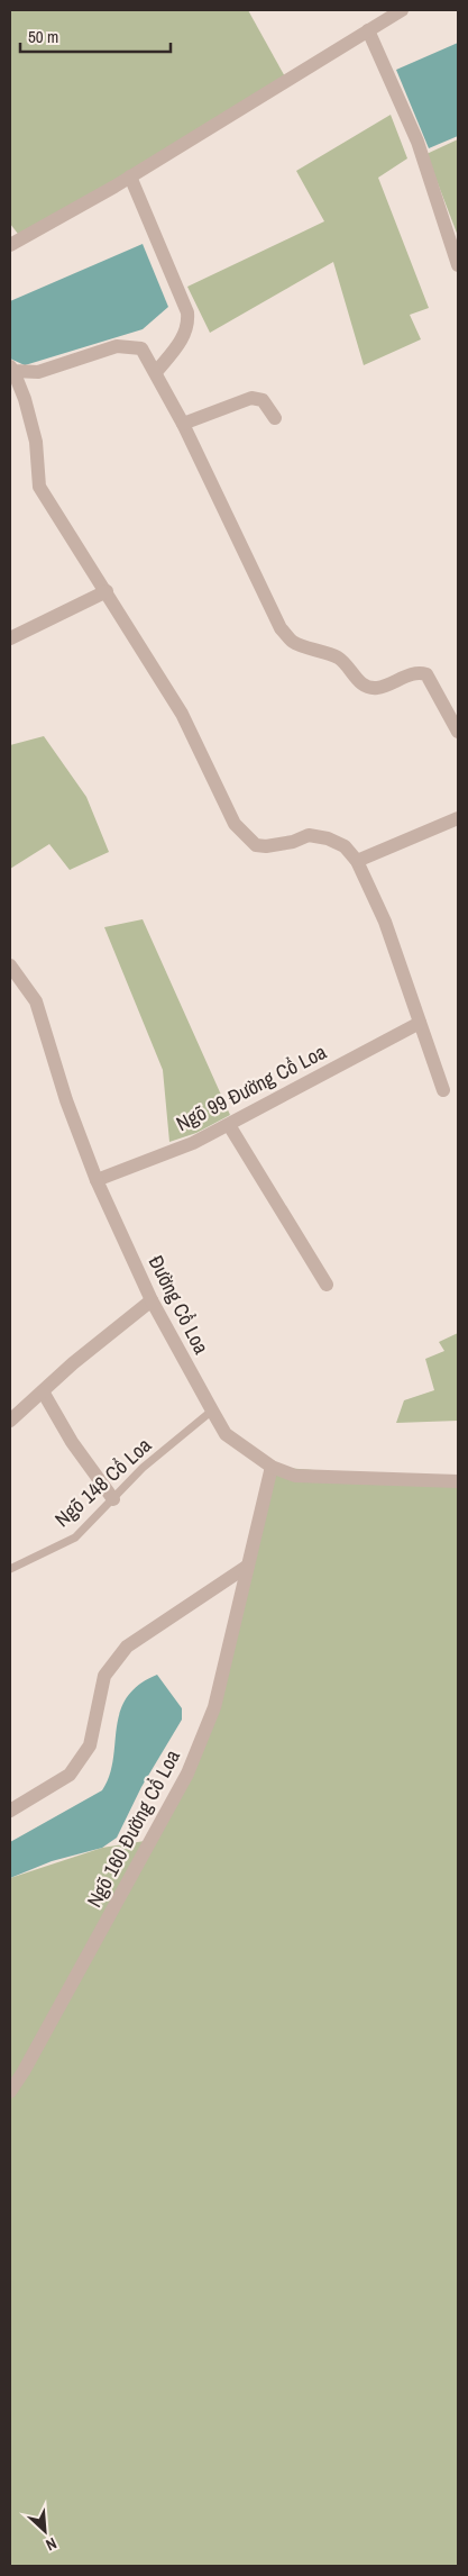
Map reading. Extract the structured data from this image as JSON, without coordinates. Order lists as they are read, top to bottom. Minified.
{"streets":{"street":["Ngõ 99 Đường Cổ Loa","Đường Cổ Loa","Ngõ 160 Đường Cổ Loa"],"lane":["Ngõ 148 Cổ Loa"]},"crossings":[["Ngõ 99 Đường Cổ Loa","Đường Cổ Loa"],["Đường Cổ Loa","Ngõ 148 Cổ Loa"],["Đường Cổ Loa","Ngõ 160 Đường Cổ Loa"]],"scale_bar":"50 m","north":"bottom right"}
